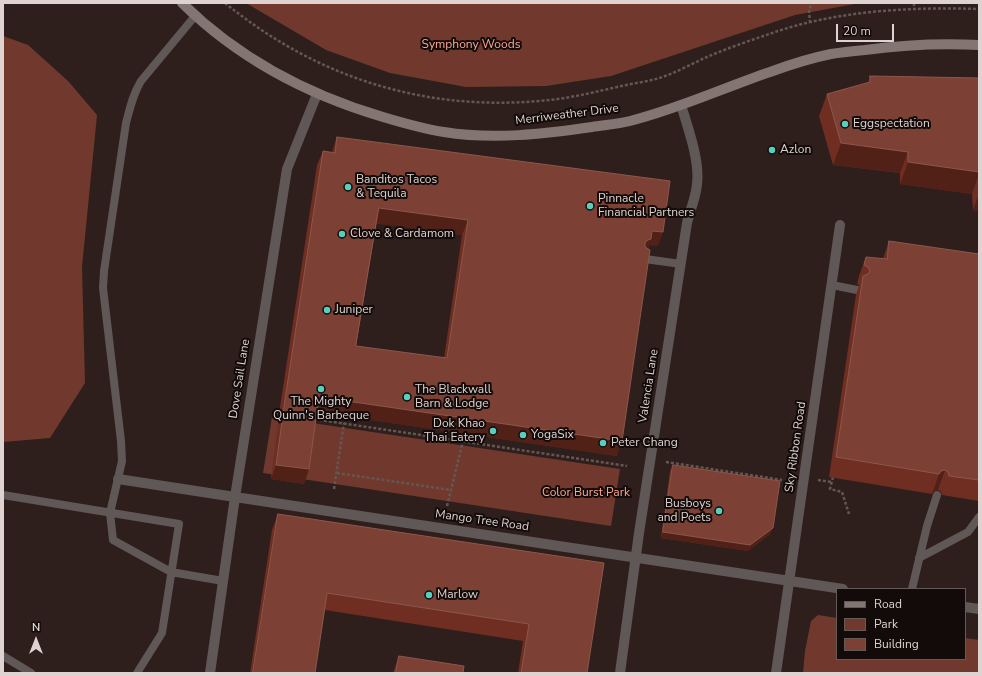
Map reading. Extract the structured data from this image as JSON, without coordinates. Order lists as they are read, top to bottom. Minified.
{"streets":{"street":["Merriweather Drive","Dove Sail Lane","Valencia Lane","Sky Ribbon Road","Mango Tree Road"]},"crossings":[["Merriweather Drive","Dove Sail Lane"],["Merriweather Drive","Valencia Lane"],["Dove Sail Lane","Mango Tree Road"],["Valencia Lane","Mango Tree Road"],["Sky Ribbon Road","Mango Tree Road"]],"parks":["Symphony Woods","Color Burst Park"],"places":["Eggspectation","Azlon","Banditos Tacos & Tequila","Pinnacle Financial Partners","Clove & Cardamom","Juniper","The Mighty Quinn's Barbeque","The Blackwall Barn & Lodge","Dok Khao Thai Eatery","YogaSix","Peter Chang","Busboys and Poets","Marlow"],"legend":["Road","Park","Building"],"scale_bar":"20 m","north":"top"}
